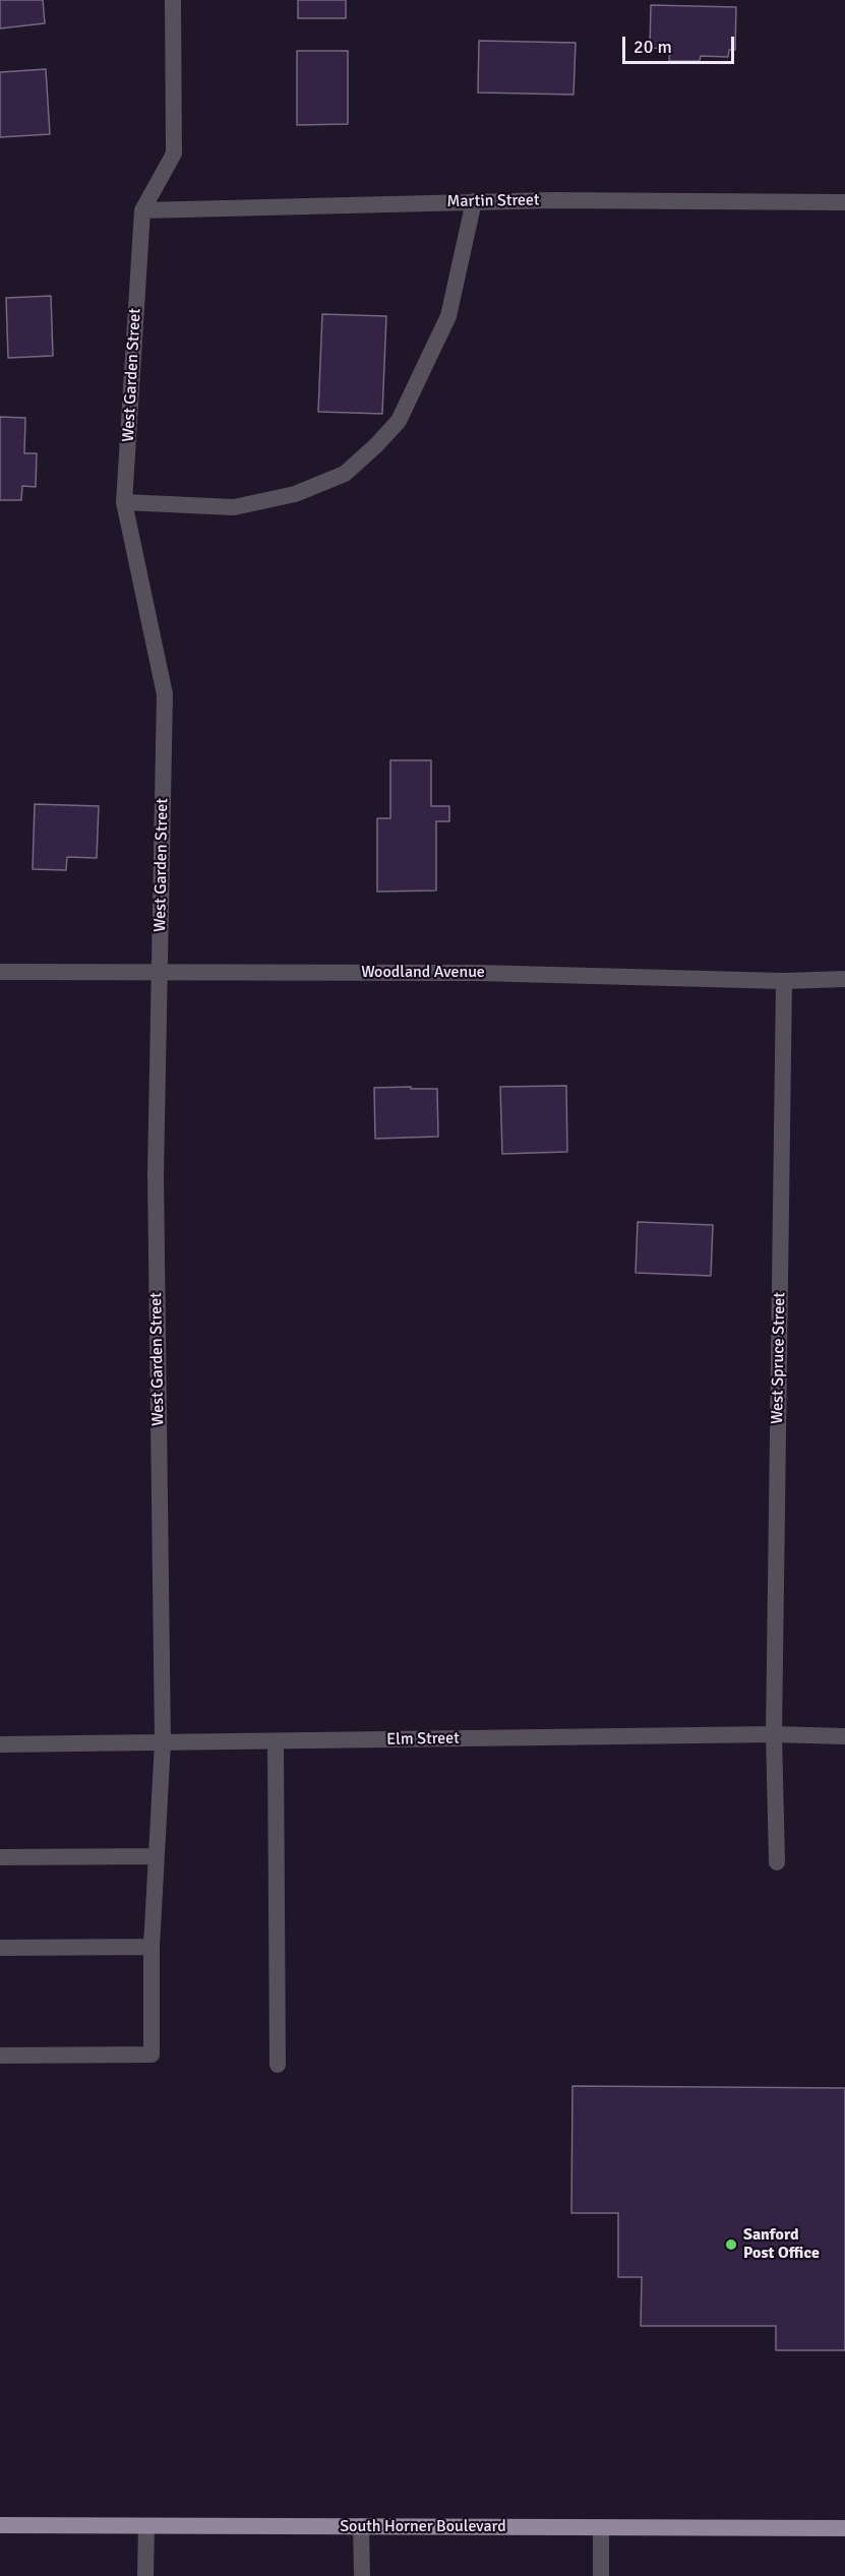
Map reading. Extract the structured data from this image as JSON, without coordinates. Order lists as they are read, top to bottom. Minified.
{"streets":{"main road":["South Horner Boulevard"],"street":["Martin Street","West Garden Street","Woodland Avenue","West Spruce Street","Elm Street"]},"crossings":[["Martin Street","West Garden Street"],["West Garden Street","Woodland Avenue"],["West Garden Street","Elm Street"],["Woodland Avenue","West Spruce Street"],["West Spruce Street","Elm Street"]],"places":["Sanford Post Office"],"scale_bar":"20 m"}
